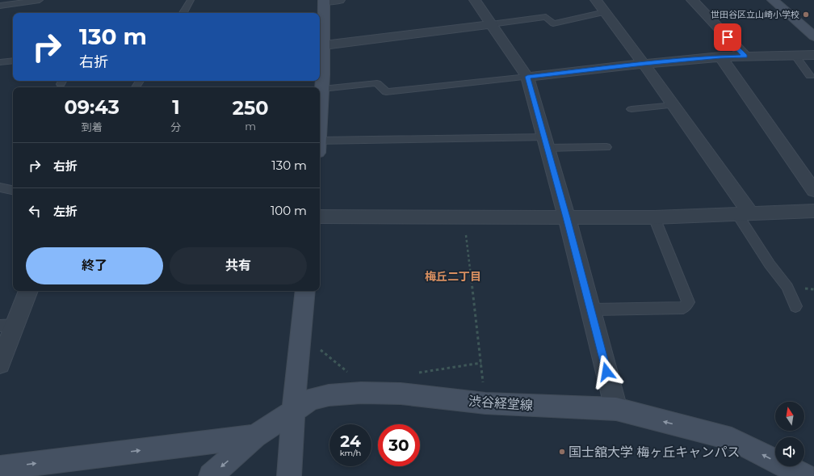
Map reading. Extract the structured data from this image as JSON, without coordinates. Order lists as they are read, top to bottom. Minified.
{"streets":{"main road":["渋谷経堂線"]},"one_way":["渋谷経堂線"],"districts":["梅丘二丁目"],"places":["世田谷区立山崎小学校","国士舘大学 梅ヶ丘キャンパス"],"north":"top","page":{"turn":["130 m","右折"],"eta":["09:43","到着","1","分","250","m"],"list":[{"name":"右折","value":"130 m"},{"name":"左折","value":"100 m"}],"buttons":["終了","共有"],"speed":"24 km/h","limit":"30"}}
